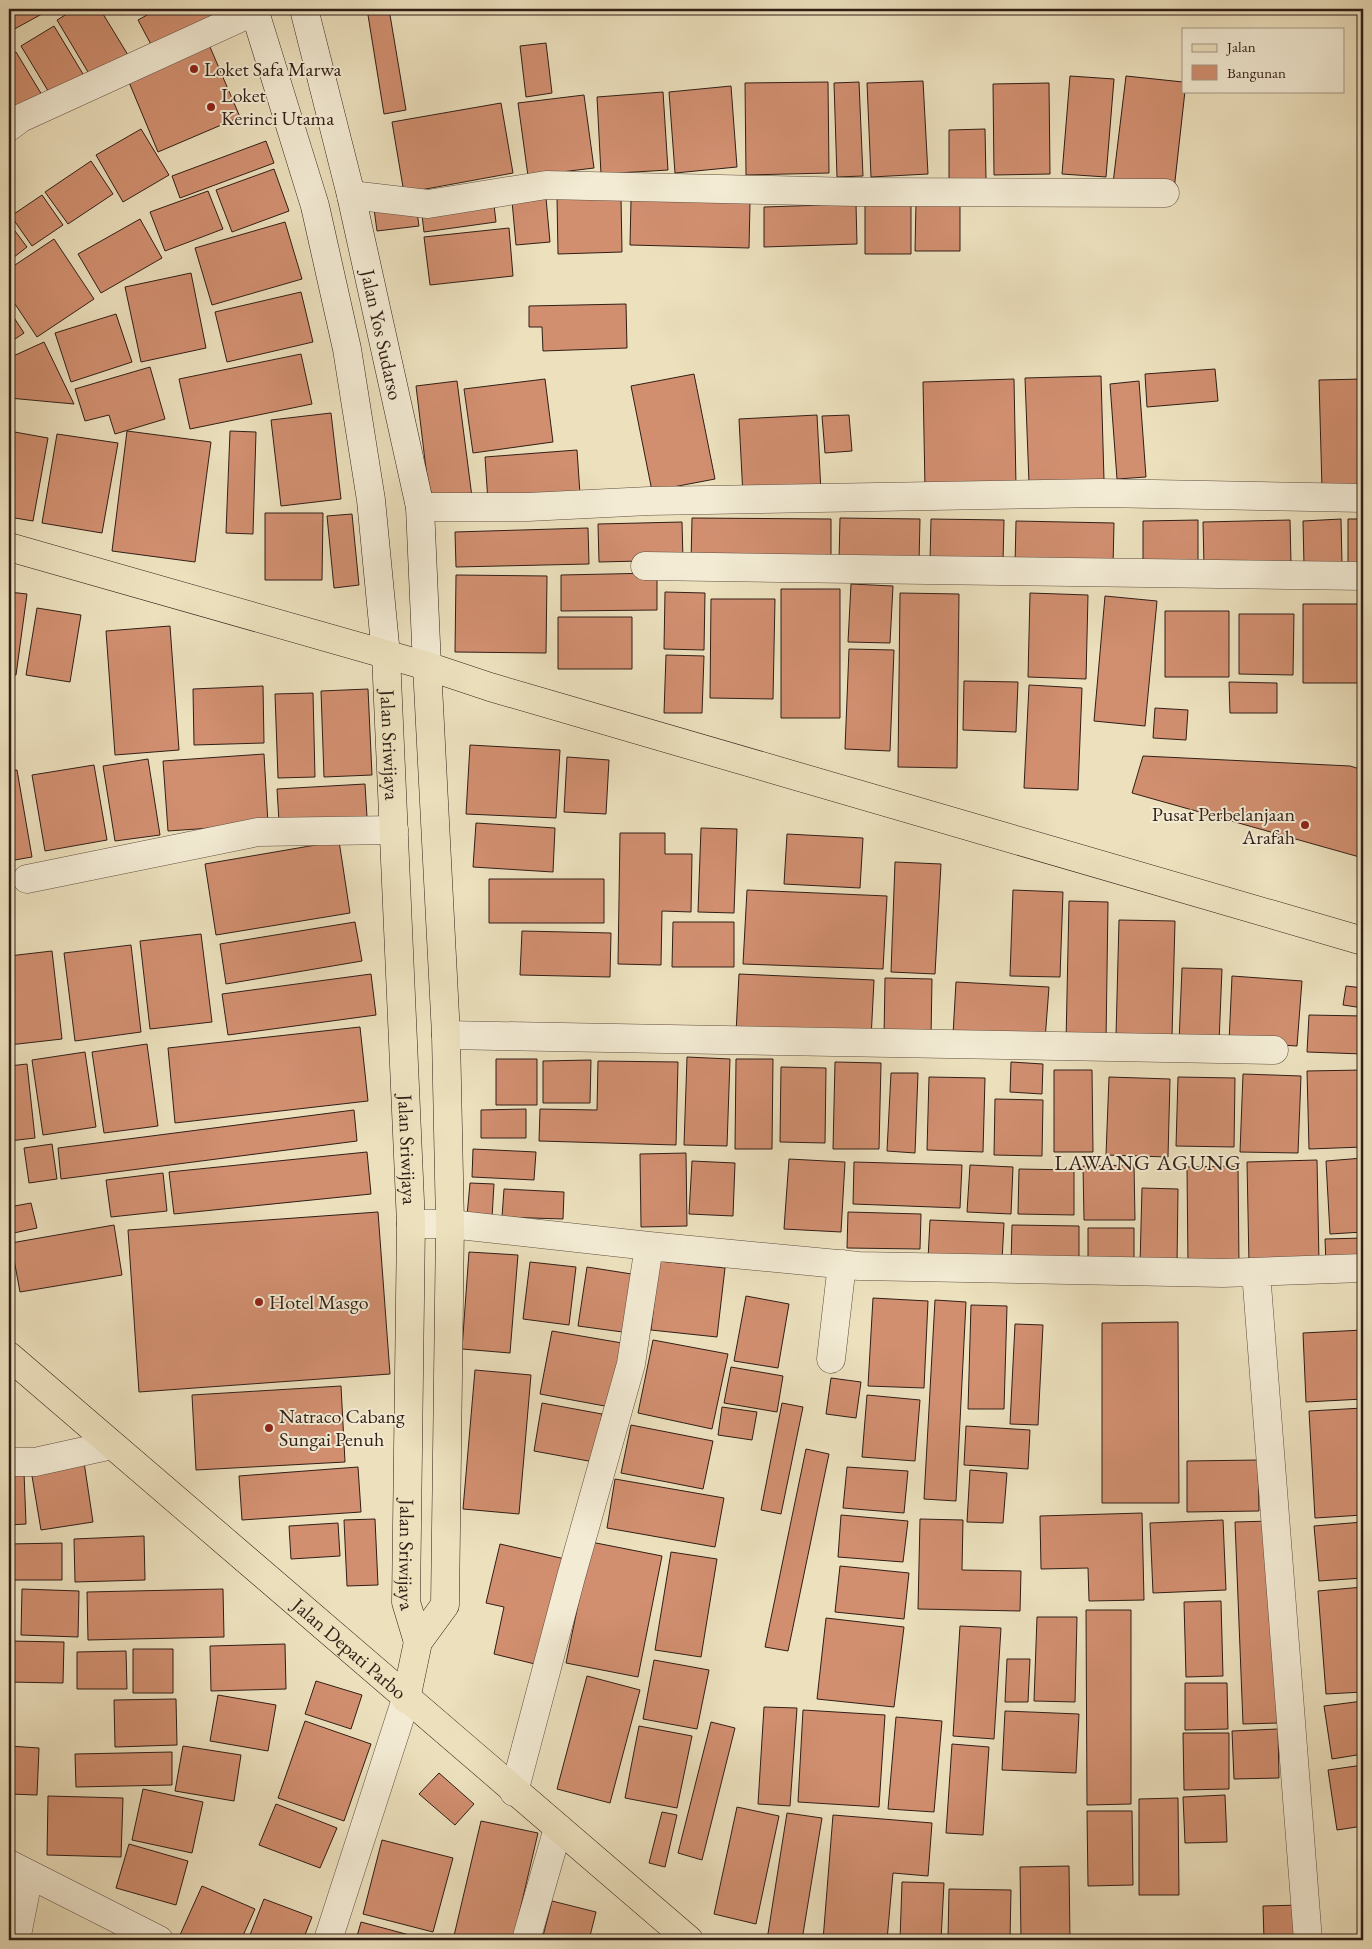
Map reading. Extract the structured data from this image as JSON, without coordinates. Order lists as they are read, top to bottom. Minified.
{"streets":{"main road":["Jalan Sriwijaya","Jalan Depati Parbo"],"street":["Jalan Yos Sudarso"]},"crossings":[["Jalan Yos Sudarso","Jalan Sriwijaya"],["Jalan Sriwijaya","Jalan Depati Parbo"]],"districts":["LAWANG AGUNG"],"places":["Loket Safa Marwa","Loket Kerinci Utama","Pusat Perbelanjaan Arafah","Hotel Masgo","Natraco Cabang Sungai Penuh"],"legend":["Jalan","Bangunan"]}
